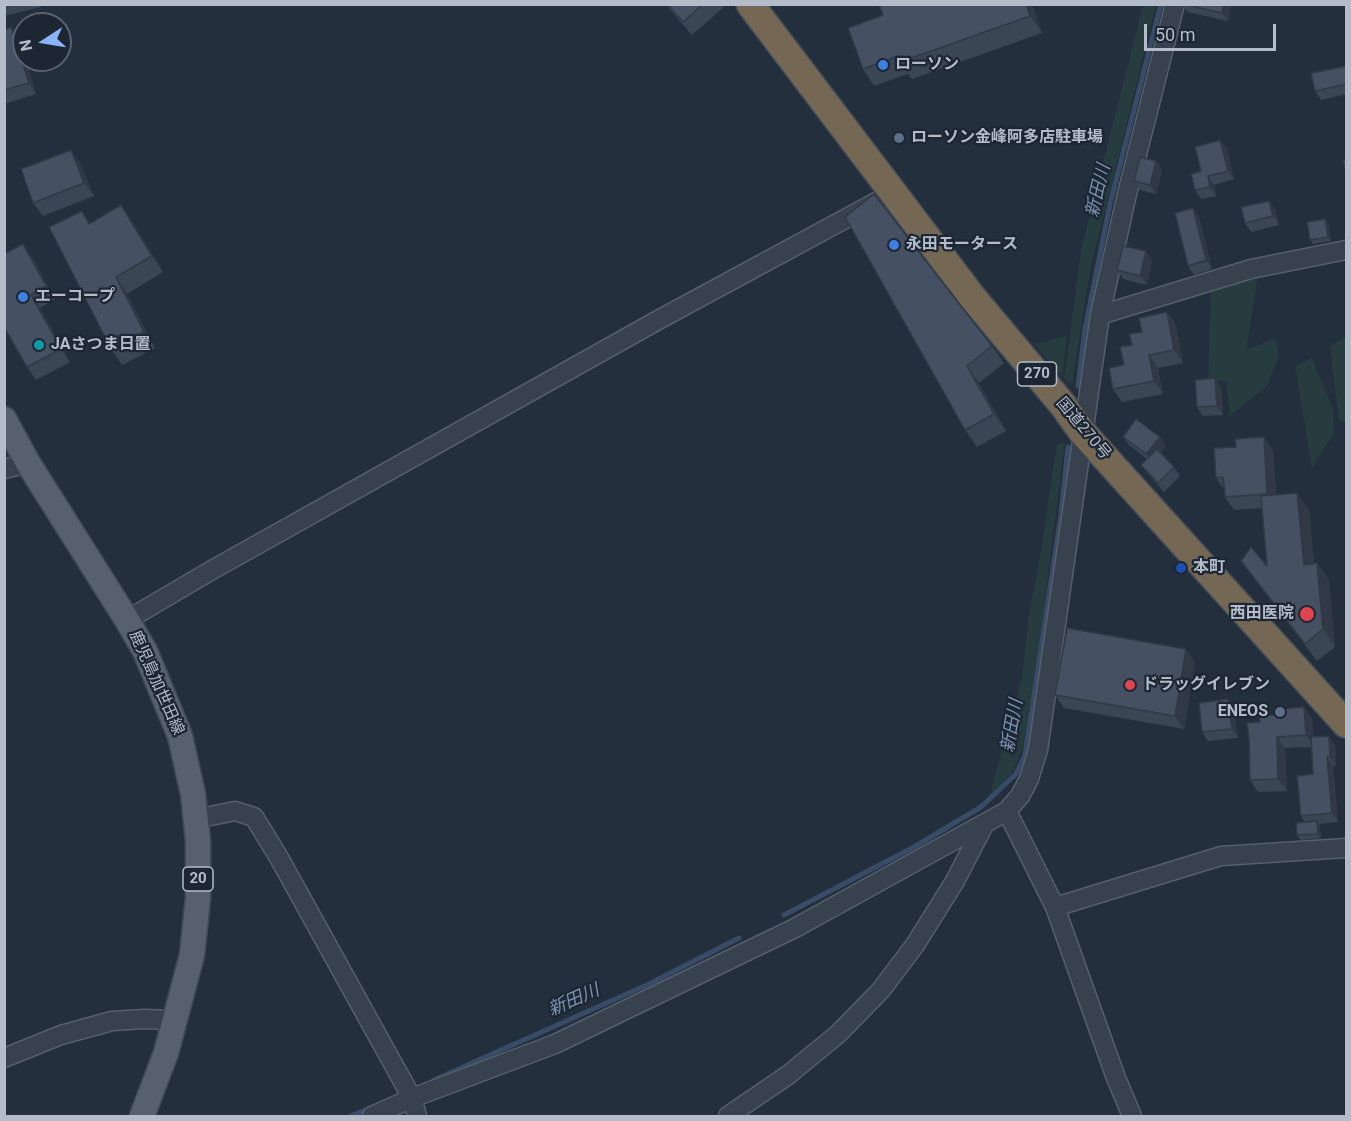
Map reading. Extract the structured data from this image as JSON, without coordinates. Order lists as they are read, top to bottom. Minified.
{"streets":{"highway":["270","国道270号"],"main road":["鹿児島加世田線","20"]},"water":["新田川"],"places":["ローソン","ローソン金峰阿多店駐車場","永田モータース","エーコープ","JAさつま日置","本町","西田医院","ドラッグイレブン","ENEOS"],"scale_bar":"50 m","north":"left"}
